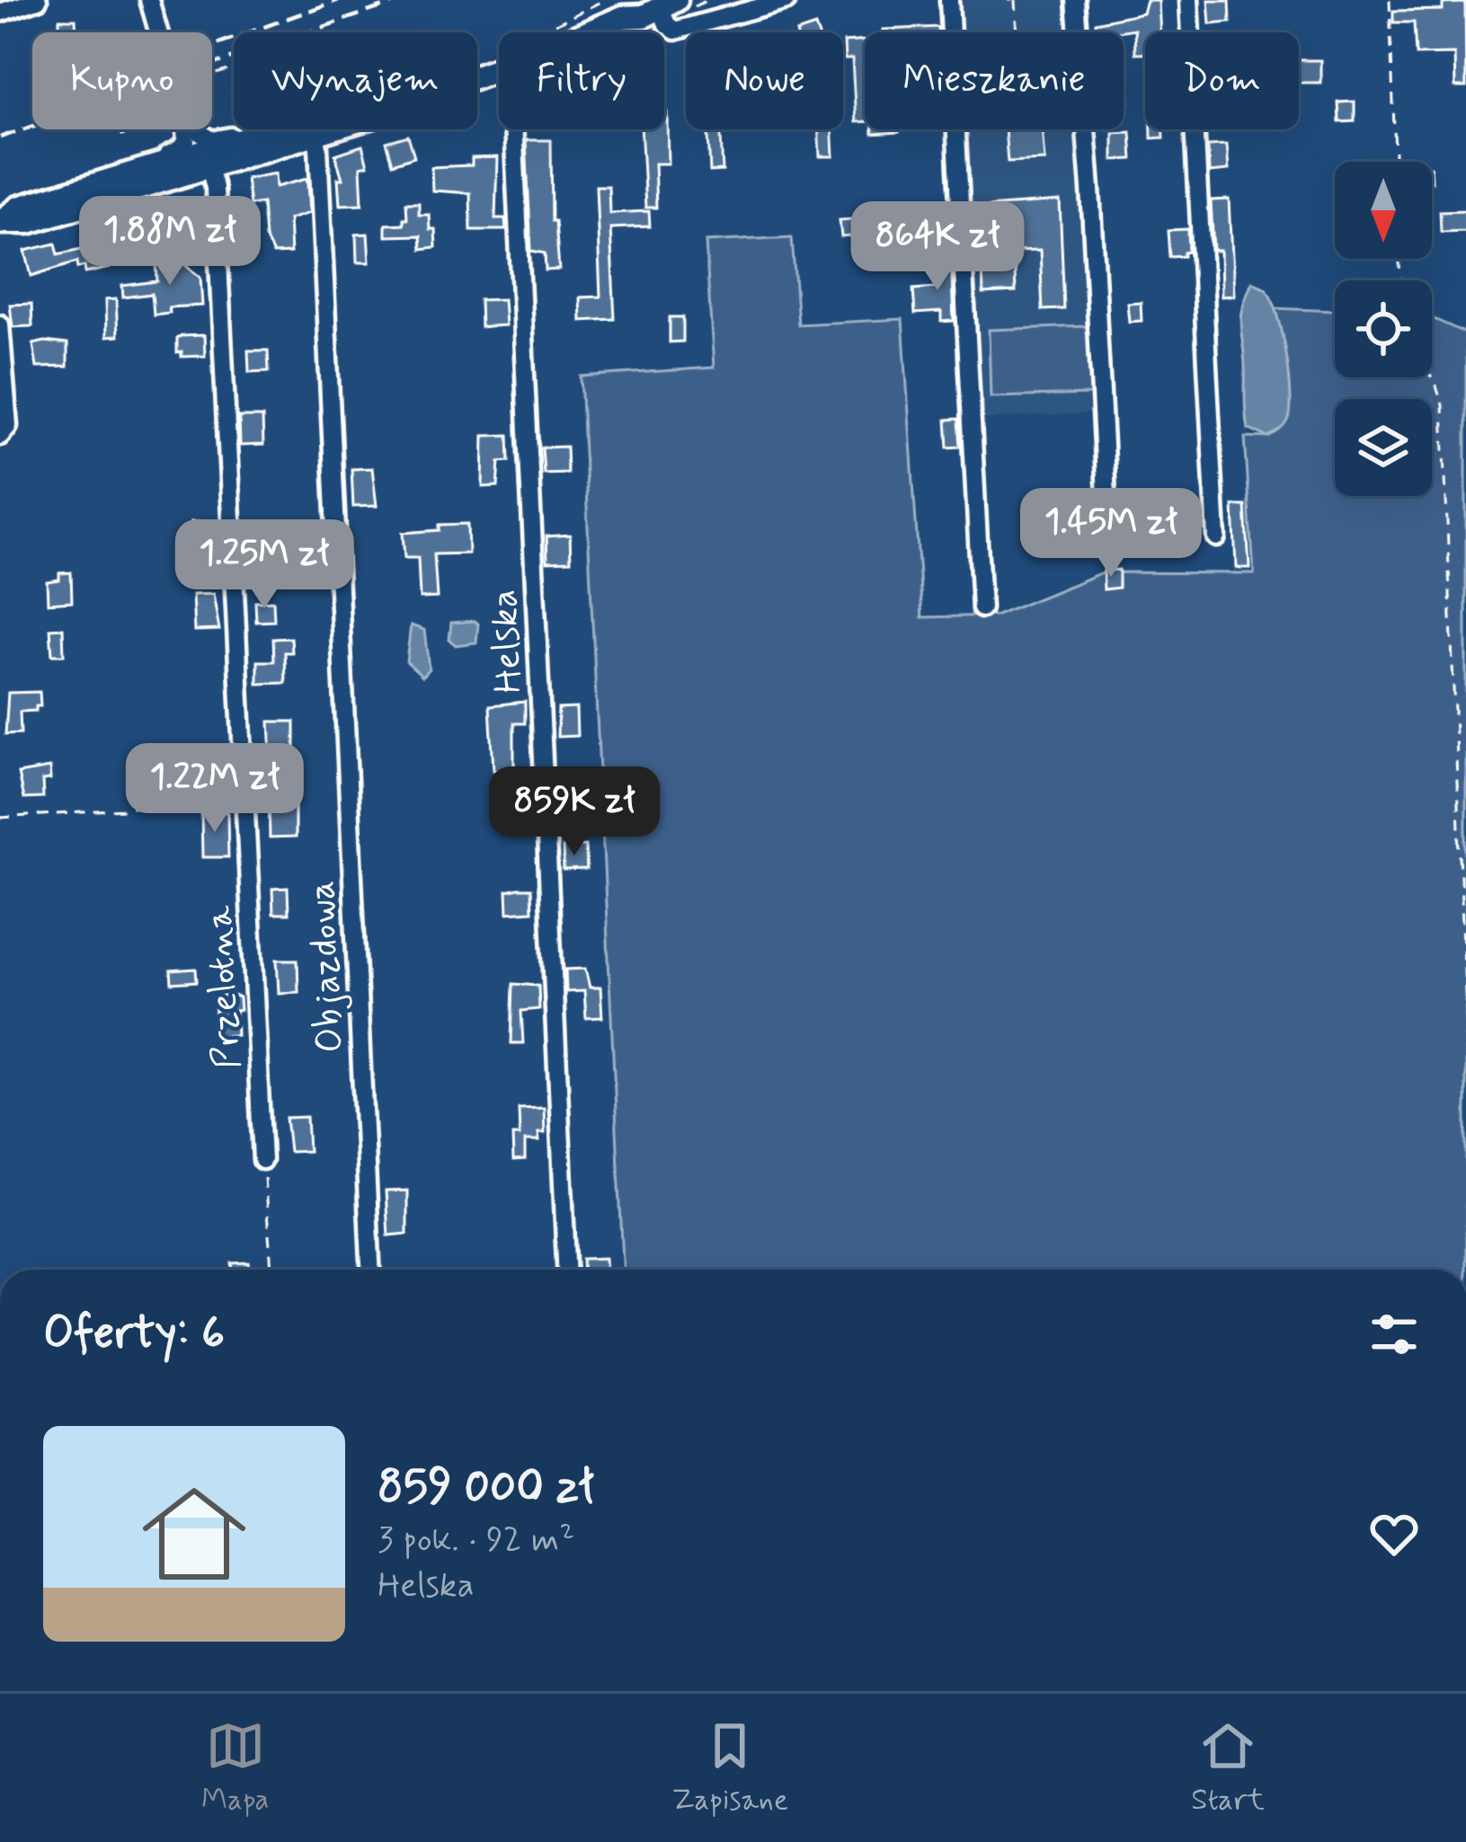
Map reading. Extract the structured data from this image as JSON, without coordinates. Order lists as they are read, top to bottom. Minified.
{"streets":{"street":["Helska","Objazdowa","Przelotna"]},"north":"bottom","page":{"chip":["Kupno","Wynajem","Filtry","Nowe","Mieszkanie","Dom"],"price":["1.88M zł","864K zł","1.45M zł","1.25M zł","1.22M zł","859K zł"],"heading":"Oferty: 6","list":[{"name":"859 000 zł","note":"3 pok. · 92 m² · Helska"}],"tabs":["Mapa","Zapisane","Start"]}}
